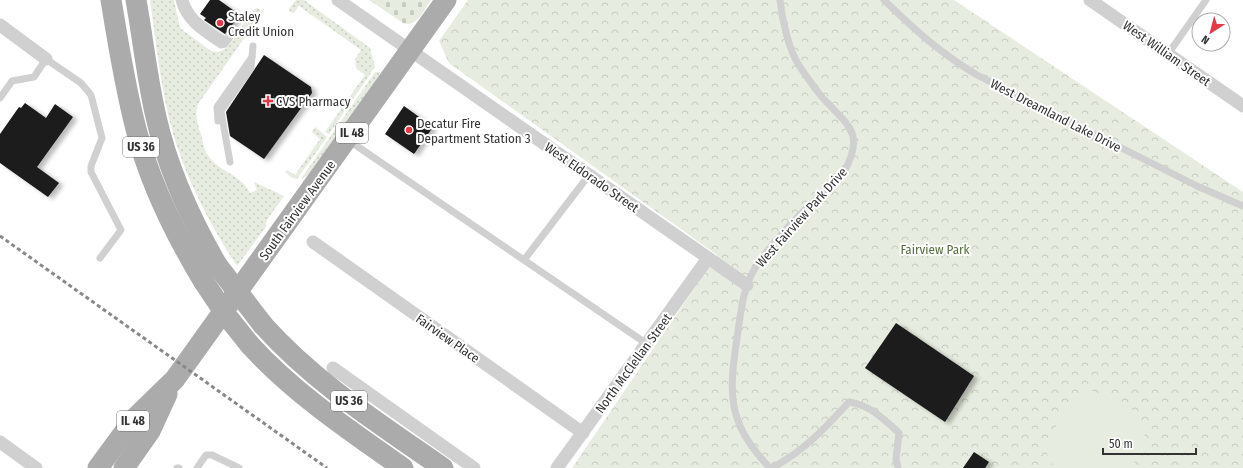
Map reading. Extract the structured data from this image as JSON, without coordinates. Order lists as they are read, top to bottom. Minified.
{"streets":{"main road":["IL 48","US 36","South Fairview Avenue"],"street":["West William Street","West Eldorado Street","Fairview Place","North McClellan Street"],"lane":["West Dreamland Lake Drive","West Fairview Park Drive"]},"crossings":[["West Eldorado Street","South Fairview Avenue"],["West Eldorado Street","West Fairview Park Drive"],["West Eldorado Street","North McClellan Street"],["Fairview Place","North McClellan Street"]],"parks":["Fairview Park"],"places":{"other":["Staley Credit Union","Decatur Fire Department Station 3"],"health":["CVS Pharmacy"]},"scale_bar":"50 m","north":"bottom left"}
